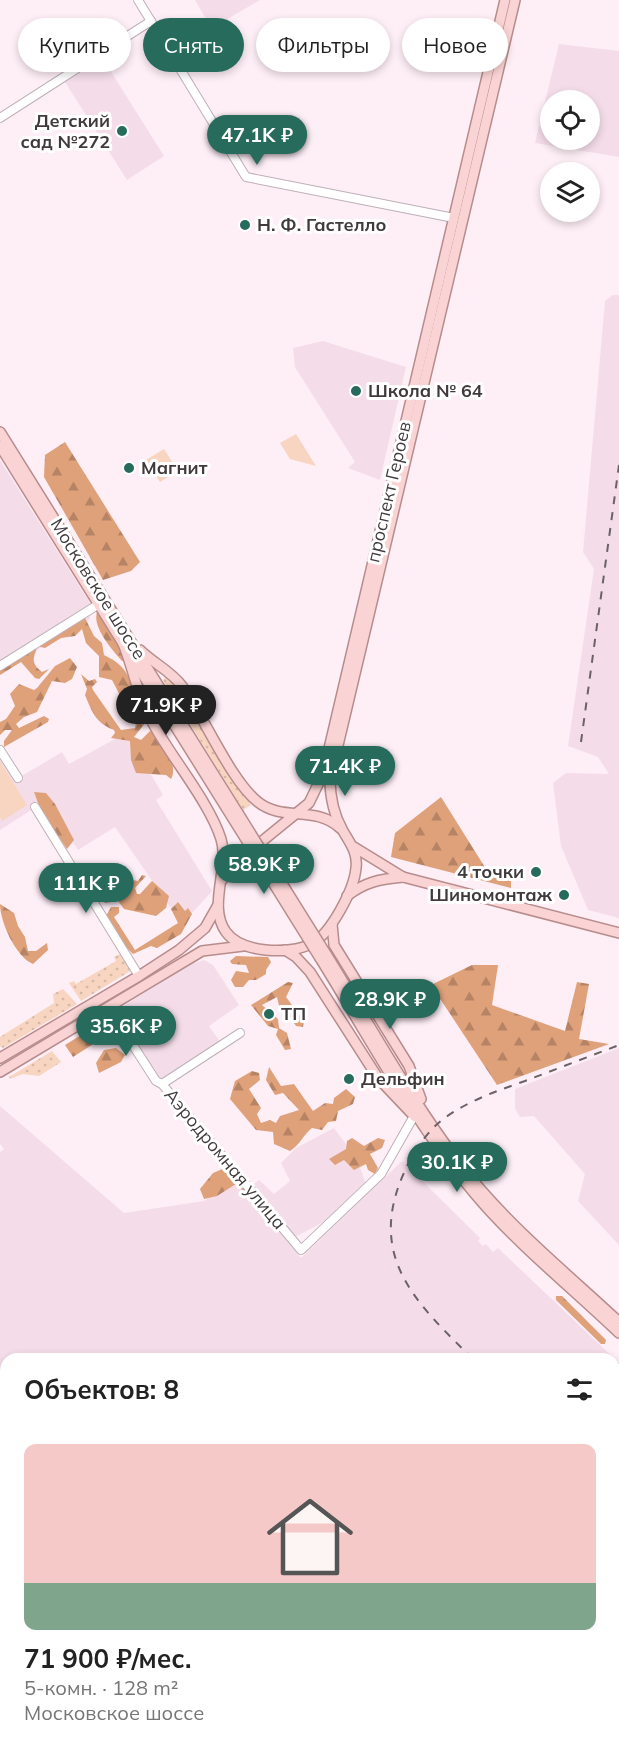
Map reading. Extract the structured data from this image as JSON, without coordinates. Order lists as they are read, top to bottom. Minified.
{"streets":{"main road":["проспект Героев","Московское шоссе"],"street":["Аэродромная улица"]},"places":["Детский сад №272","Н. Ф. Гастелло","Школа № 64","Магнит","4 точки","Шиномонтаж","ТП","Дельфин"],"page":{"chip":["Купить","Снять","Фильтры","Новое"],"price":["47.1K ₽","71.9K ₽","71.4K ₽","58.9K ₽","111K ₽","28.9K ₽","35.6K ₽","30.1K ₽"],"heading":"Объектов: 8","list":[{"name":"71 900 ₽/мес.","note":"5-комн. · 128 m² · Московское шоссе"}]}}
